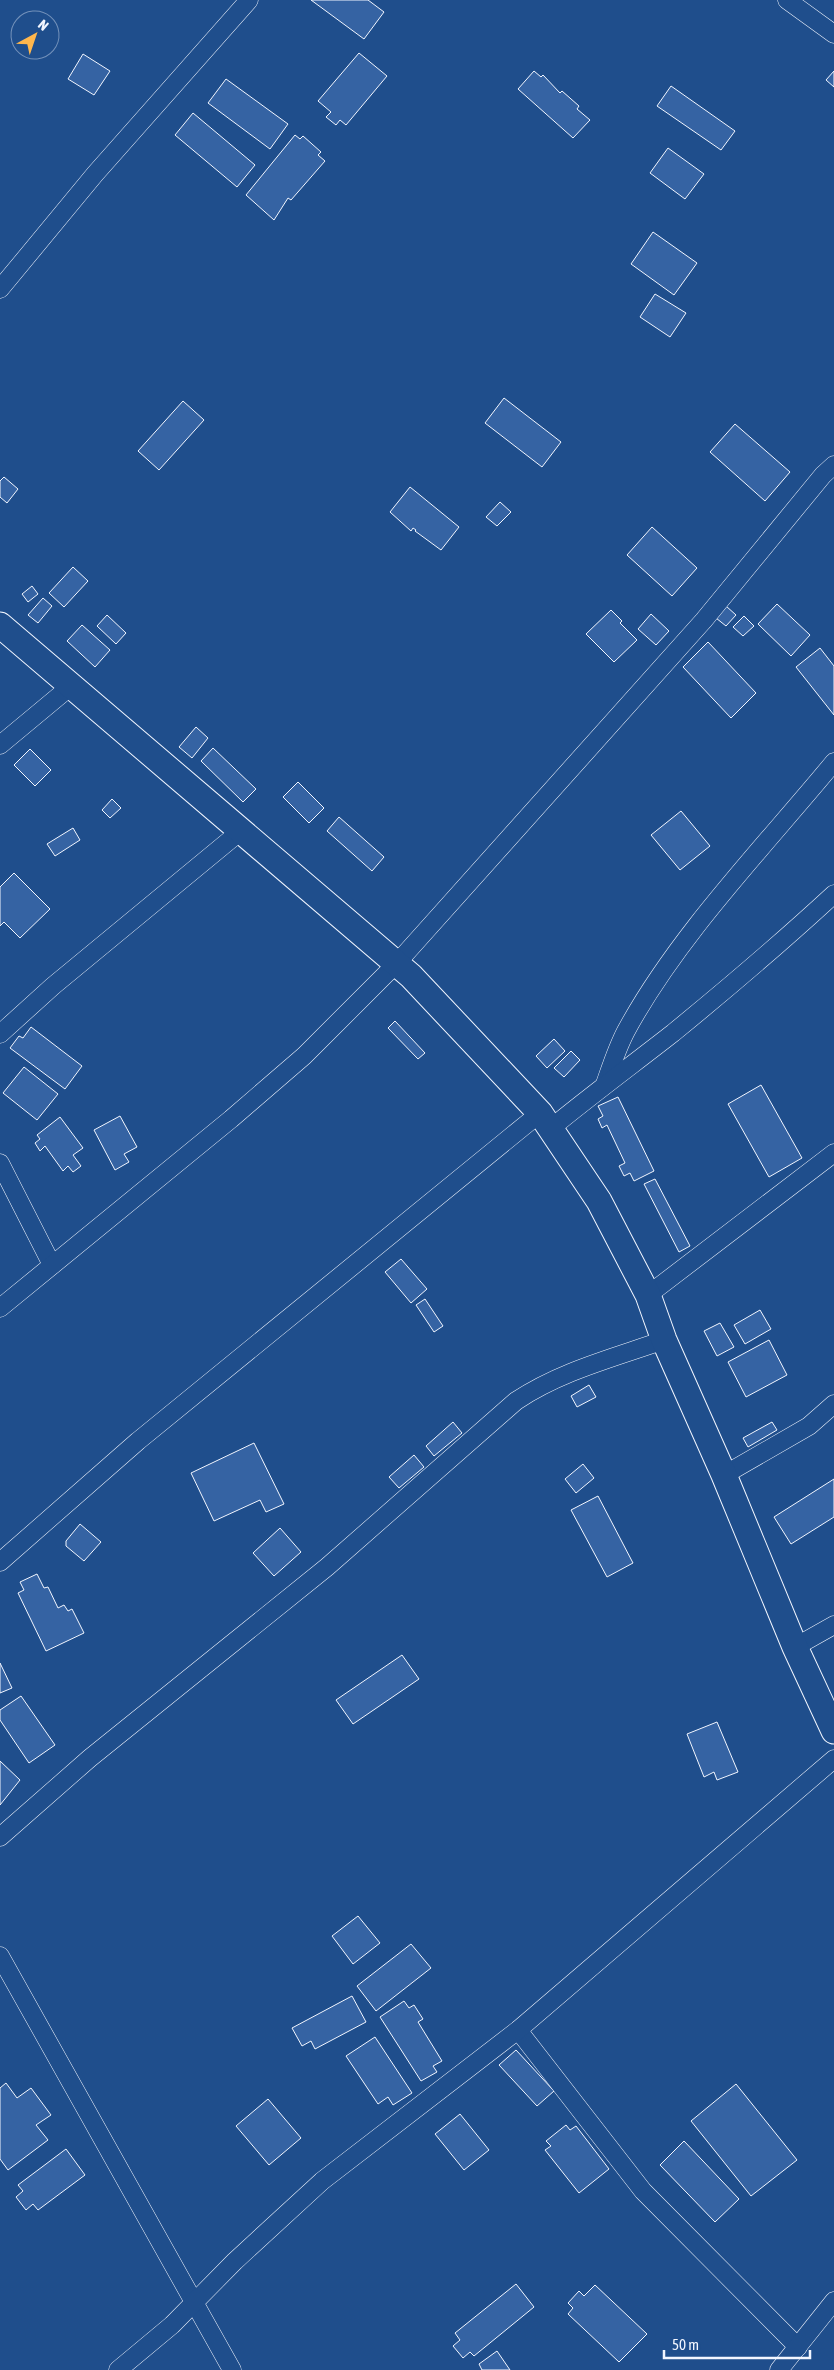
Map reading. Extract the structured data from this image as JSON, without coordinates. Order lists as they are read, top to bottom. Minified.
{"scale_bar":"50 m","north":"top right"}
